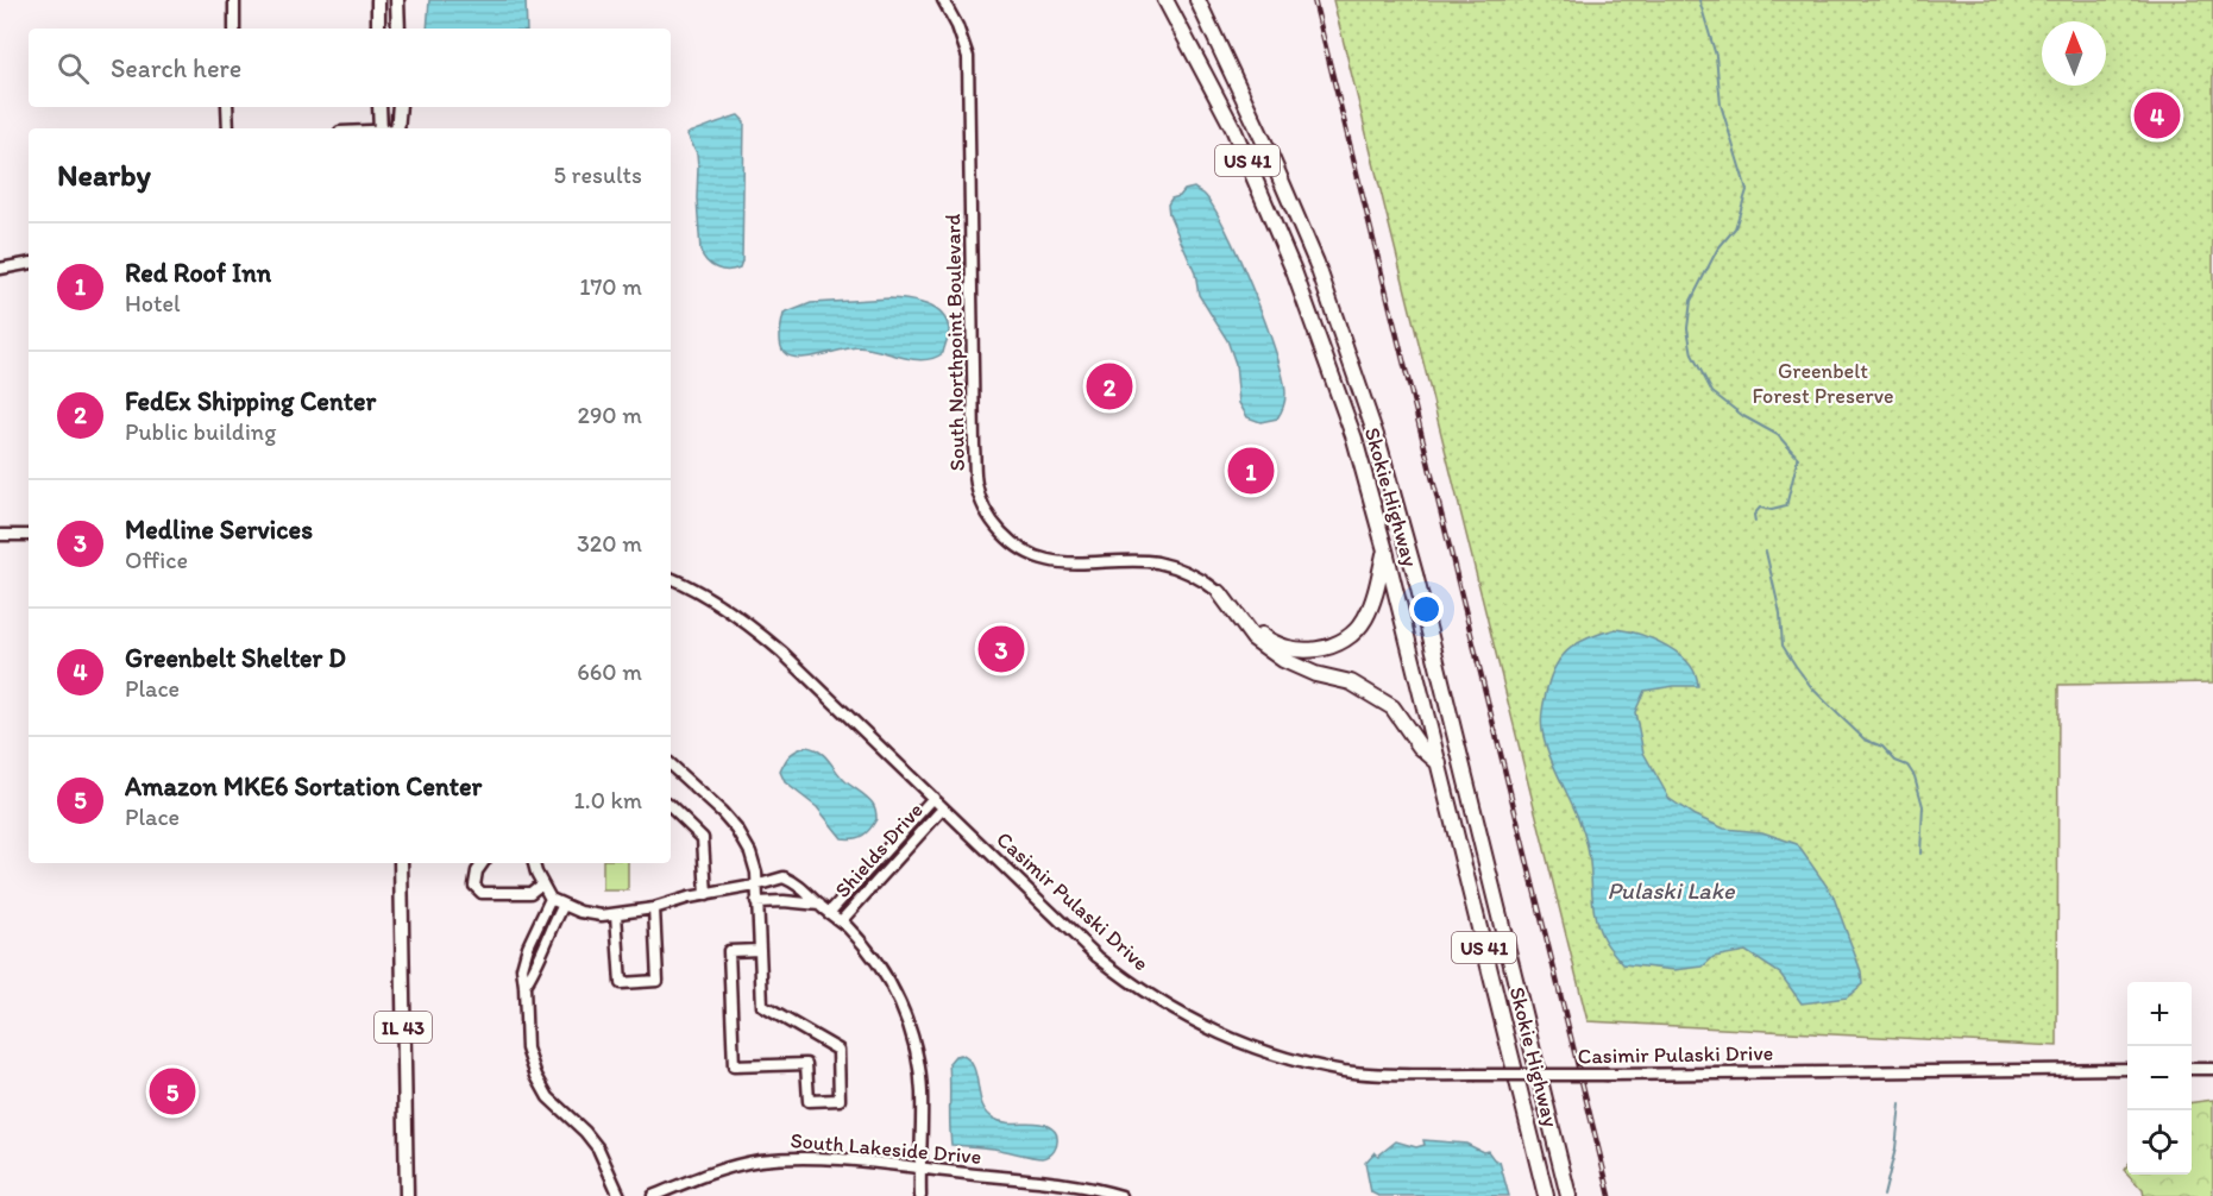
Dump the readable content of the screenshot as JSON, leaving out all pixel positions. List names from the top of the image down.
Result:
{
  "streets": {
    "highway": ["US 41", "Skokie Highway"],
    "main road": ["IL 43"],
    "street": [
      "South Northpoint Boulevard",
      "Shields Drive",
      "Casimir Pulaski Drive",
      "South Lakeside Drive"
    ]
  },
  "crossings": [
    ["Shields Drive", "Casimir Pulaski Drive"],
    ["Shields Drive", "South Lakeside Drive"]
  ],
  "water": ["Pulaski Lake"],
  "parks": ["Greenbelt Forest Preserve"],
  "north": "top",
  "page": {
    "search": "Search here",
    "pins": [
      "4",
      "2",
      "1",
      "3",
      "5"
    ],
    "heading": ["Nearby", "5 results"],
    "list": [
      {
        "mark": "1",
        "name": "Red Roof Inn",
        "note": "Hotel",
        "value": "170 m"
      },
      {
        "mark": "2",
        "name": "FedEx Shipping Center",
        "note": "Public building",
        "value": "290 m"
      },
      {
        "mark": "3",
        "name": "Medline Services",
        "note": "Office",
        "value": "320 m"
      },
      {
        "mark": "4",
        "name": "Greenbelt Shelter D",
        "note": "Place",
        "value": "660 m"
      },
      {
        "mark": "5",
        "name": "Amazon MKE6 Sortation Center",
        "note": "Place",
        "value": "1.0 km"
      }
    ],
    "map_buttons": ["+", "−"]
  }
}
